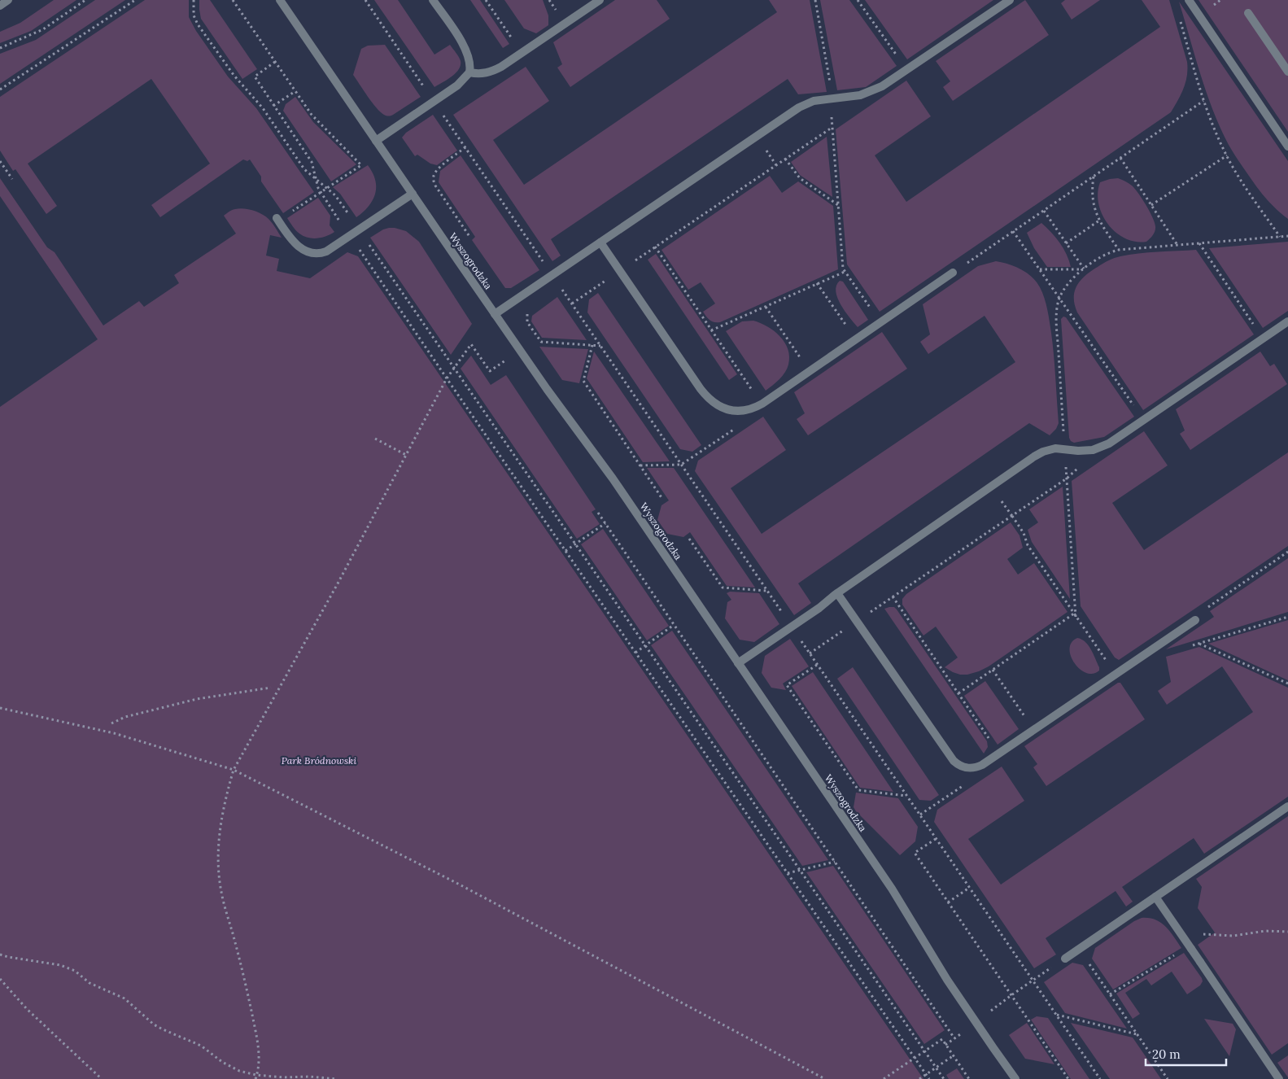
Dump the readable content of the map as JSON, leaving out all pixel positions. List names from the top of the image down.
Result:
{
  "streets": {
    "street": ["Wyszogrodzka"]
  },
  "parks": ["Park Bródnowski"],
  "scale_bar": "20 m"
}
